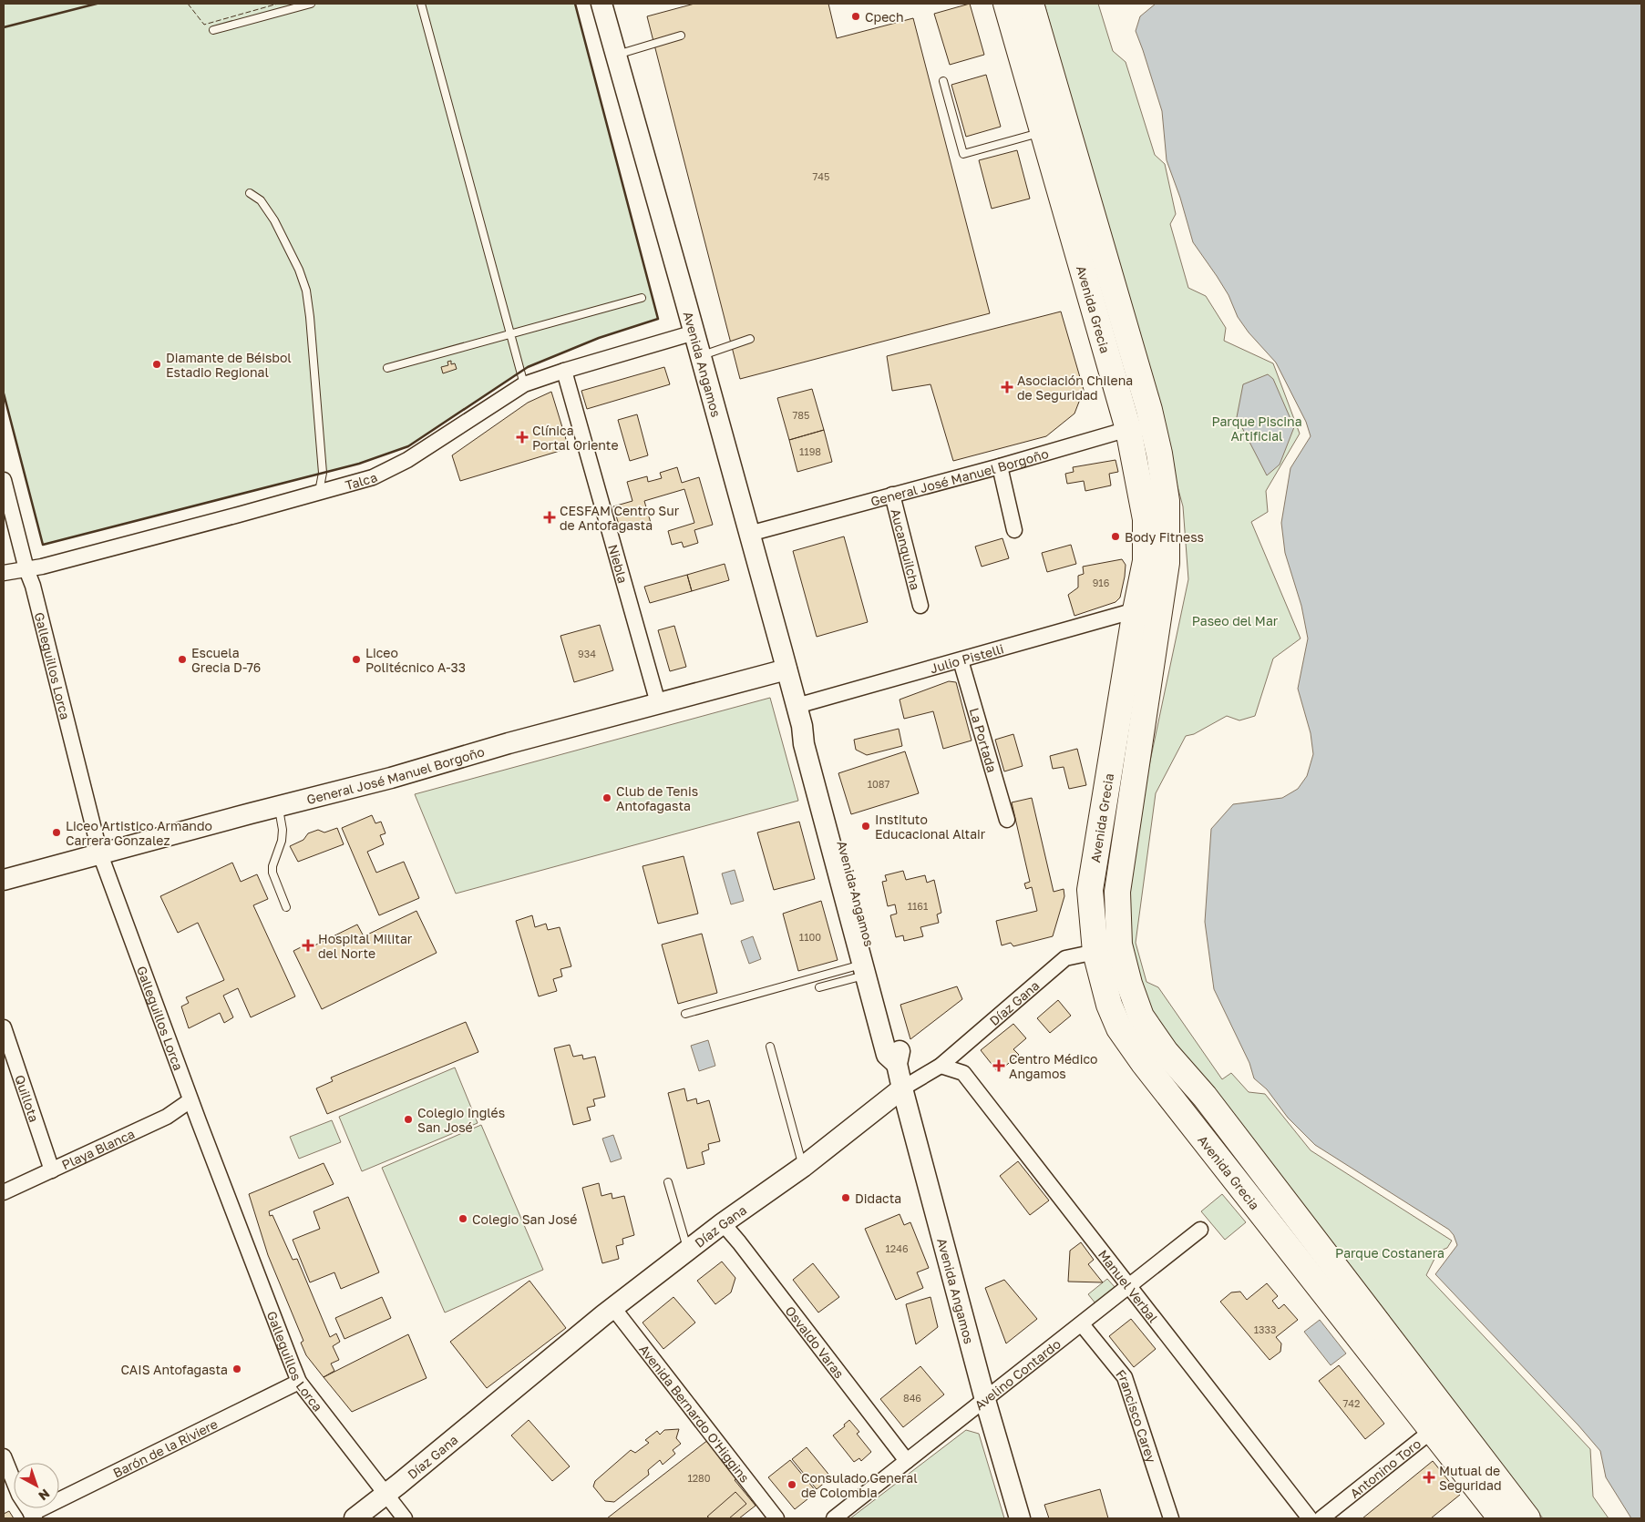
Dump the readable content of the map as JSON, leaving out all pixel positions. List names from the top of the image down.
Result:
{
  "streets": {
    "highway": ["Avenida Grecia"],
    "main road": ["Avenida Angamos", "General José Manuel Borgoño", "Díaz Gana"],
    "street": [
      "Talca",
      "Aucanquilcha",
      "Niebla",
      "Julio Pistelli",
      "Galleguillos Lorca",
      "La Portada",
      "Quillota",
      "Playa Blanca",
      "Manuel Verbal",
      "Osvaldo Varas",
      "Avelino Contardo",
      "Avenida Bernardo O'Higgins",
      "Francisco Carey",
      "Barón de la Riviere",
      "Antonino Toro"
    ]
  },
  "crossings": [
    ["Avenida Grecia", "General José Manuel Borgoño"],
    ["Avenida Grecia", "Julio Pistelli"],
    ["Avenida Grecia", "Díaz Gana"],
    ["Avenida Grecia", "Antonino Toro"],
    ["Avenida Angamos", "General José Manuel Borgoño"],
    ["Avenida Angamos", "Talca"],
    ["Avenida Angamos", "Julio Pistelli"],
    ["Avenida Angamos", "Díaz Gana"],
    ["Avenida Angamos", "Avelino Contardo"],
    ["General José Manuel Borgoño", "Aucanquilcha"],
    ["General José Manuel Borgoño", "Niebla"],
    ["General José Manuel Borgoño", "Galleguillos Lorca"],
    ["Talca", "Niebla"],
    ["Talca", "Galleguillos Lorca"],
    ["Julio Pistelli", "La Portada"],
    ["Galleguillos Lorca", "Díaz Gana"],
    ["Galleguillos Lorca", "Playa Blanca"],
    ["Galleguillos Lorca", "Barón de la Riviere"],
    ["Díaz Gana", "Manuel Verbal"],
    ["Díaz Gana", "Osvaldo Varas"],
    ["Díaz Gana", "Avenida Bernardo O'Higgins"],
    ["Quillota", "Playa Blanca"],
    ["Manuel Verbal", "Avelino Contardo"],
    ["Osvaldo Varas", "Avelino Contardo"],
    ["Avelino Contardo", "Francisco Carey"]
  ],
  "parks": ["Parque Piscina Artificial", "Paseo del Mar", "Parque Costanera"],
  "places": {
    "other": [
      "Cpech",
      "Diamante de Béisbol Estadio Regional",
      "Body Fitness",
      "Escuela Grecia D-76",
      "Liceo Politécnico A-33",
      "Club de Tenis Antofagasta",
      "Instituto Educacional Altair",
      "Liceo Artistico Armando Carrera Gonzalez",
      "Colegio Inglés San José",
      "Didacta",
      "Colegio San José",
      "CAIS Antofagasta",
      "Consulado General de Colombia"
    ],
    "health": [
      "Asociación Chilena de Seguridad",
      "Clínica Portal Oriente",
      "CESFAM Centro Sur de Antofagasta",
      "Hospital Militar del Norte",
      "Centro Médico Angamos",
      "Mutual de Seguridad"
    ]
  },
  "house_numbers": [
    "745",
    "785",
    "1198",
    "916",
    "934",
    "1087",
    "1161",
    "1100",
    "1246",
    "1333",
    "846",
    "742",
    "1280"
  ],
  "north": "bottom right"
}
